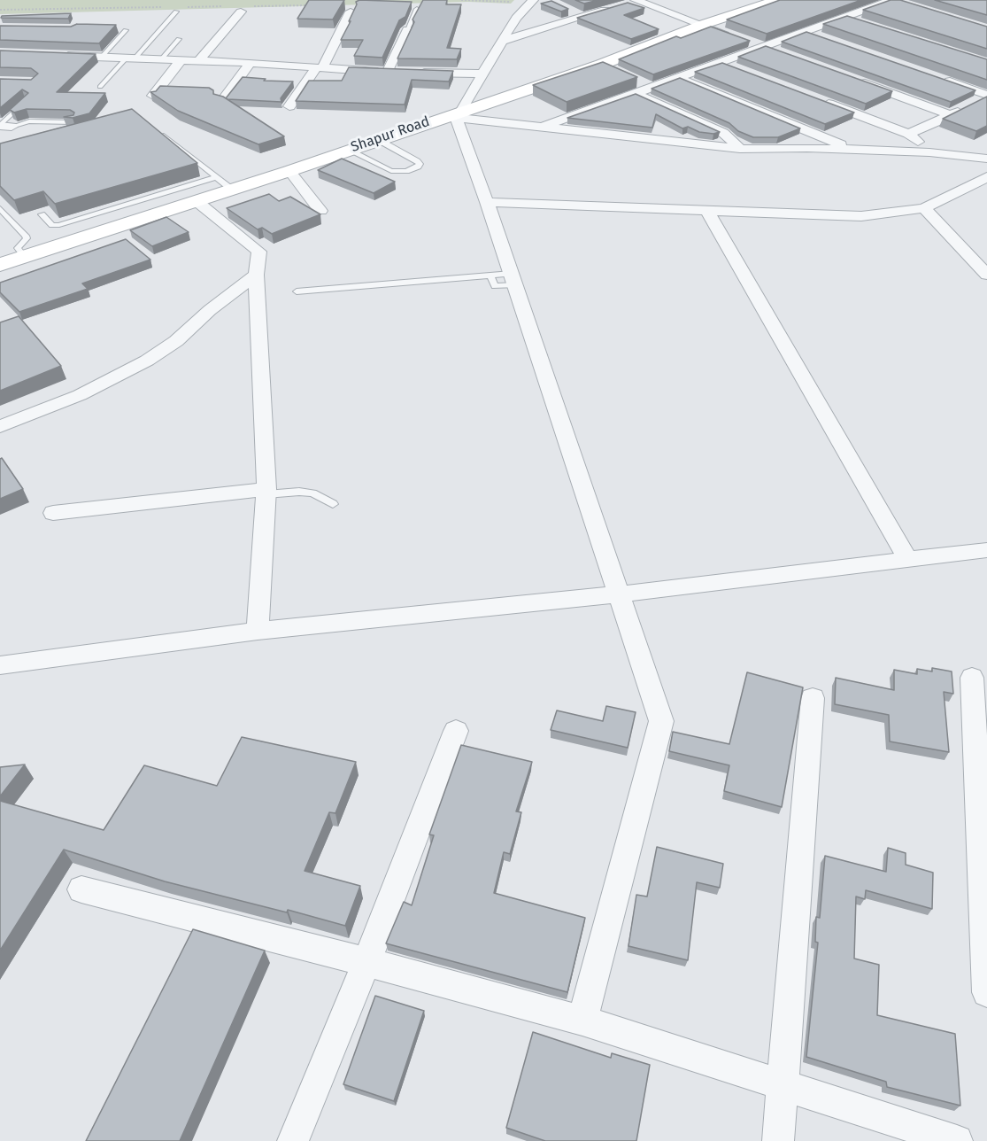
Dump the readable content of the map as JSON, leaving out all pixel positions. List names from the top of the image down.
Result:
{
  "streets": {
    "street": ["Shapur Road"]
  }
}
